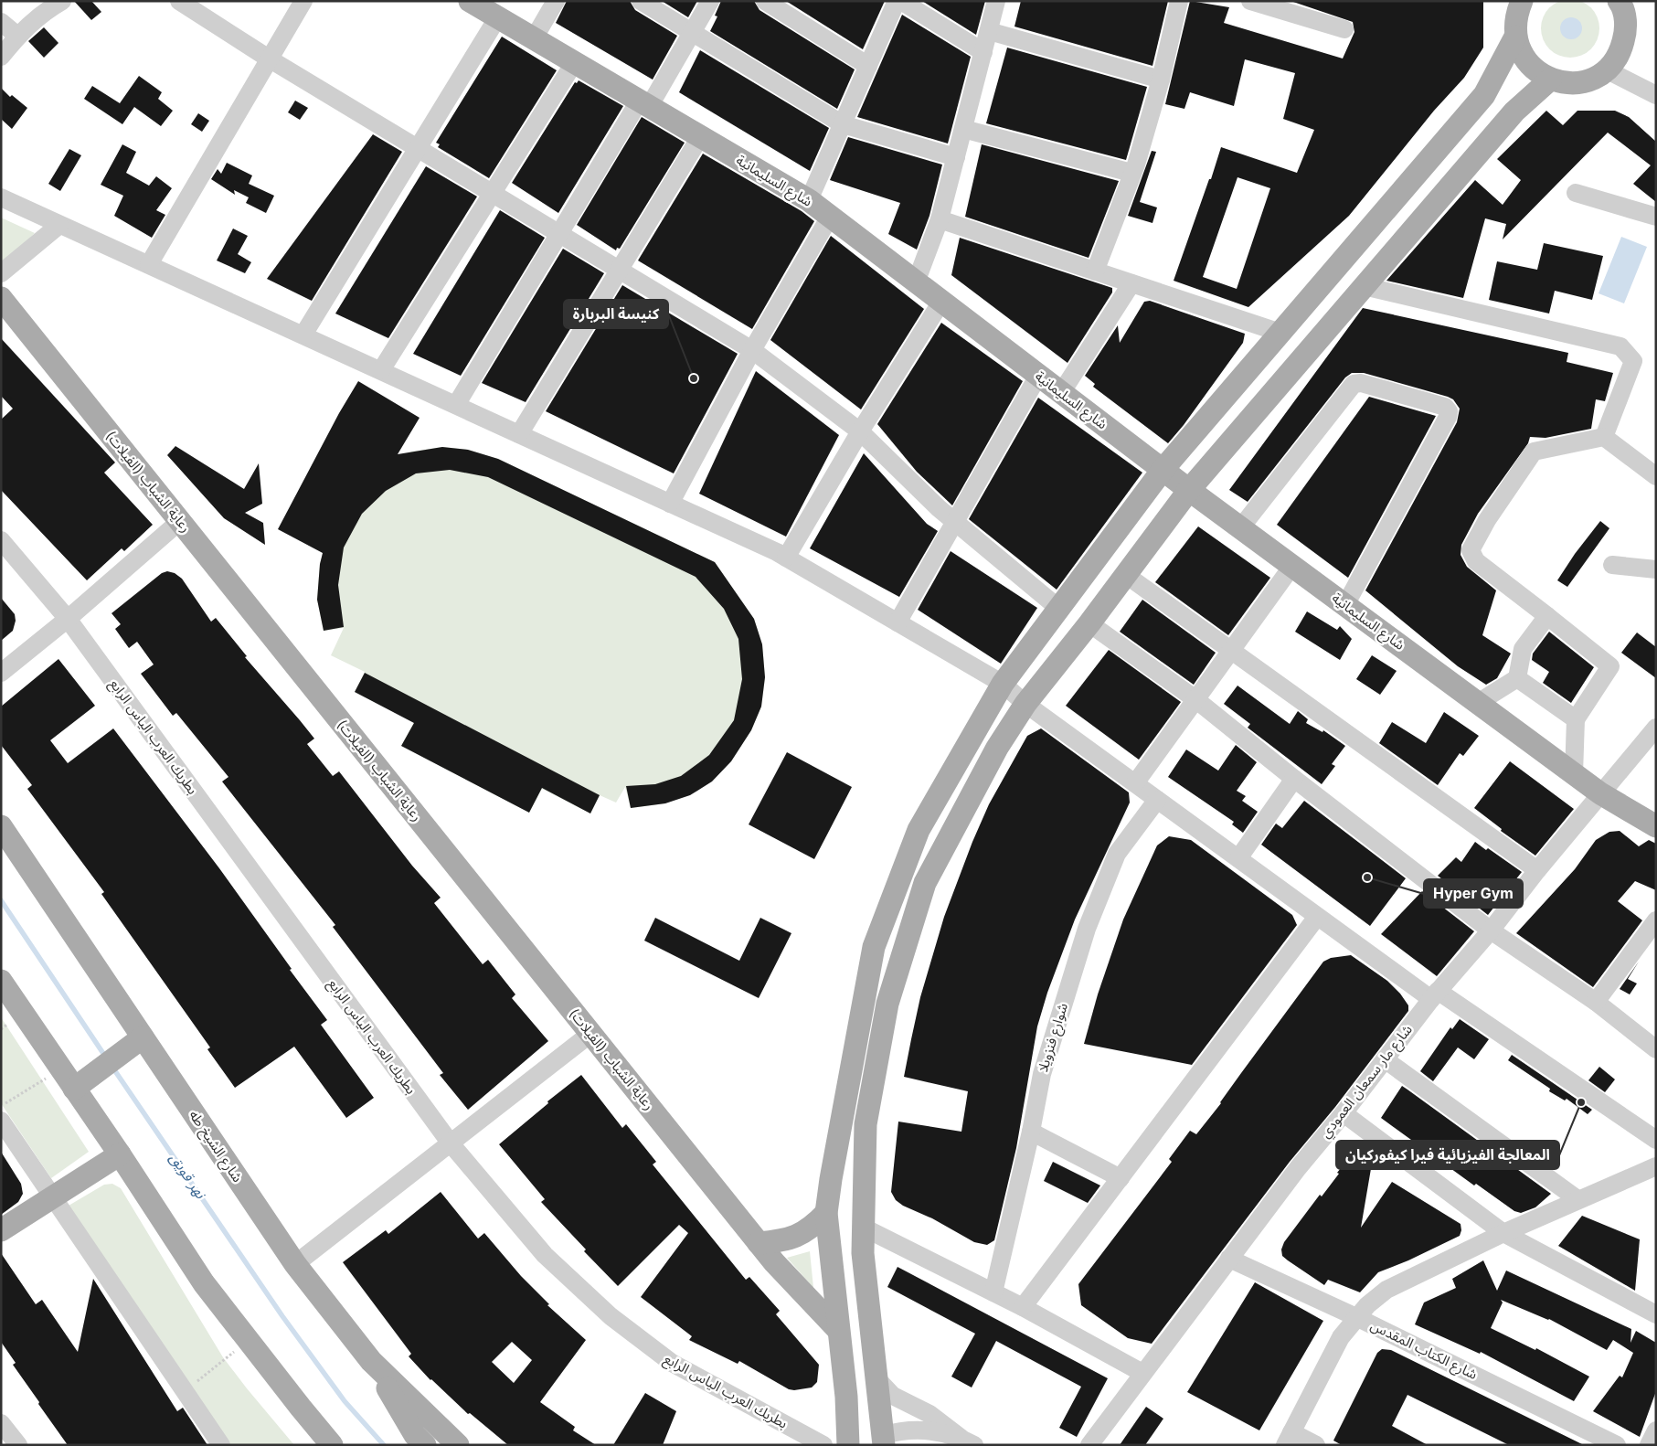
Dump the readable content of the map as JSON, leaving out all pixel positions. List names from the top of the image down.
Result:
{
  "streets": {
    "main road": ["شارع السليمانية", "رعاية الشباب (الفيلات)", "شارع الشيخ طه"],
    "street": [
      "بطريك العرب الياس الرابع",
      "شوارع فنزويلا",
      "شارع مار سمعان العمودي",
      "شارع الكتاب المقدس"
    ]
  },
  "crossings": [
    ["شارع السليمانية", "شارع مار سمعان العمودي"],
    ["شارع مار سمعان العمودي", "شارع الكتاب المقدس"]
  ],
  "water": ["نهر قويق"],
  "places": ["كنيسة البربارة", "Hyper Gym", "المعالجة الفيزيائية فيرا كيفوركيان"]
}
